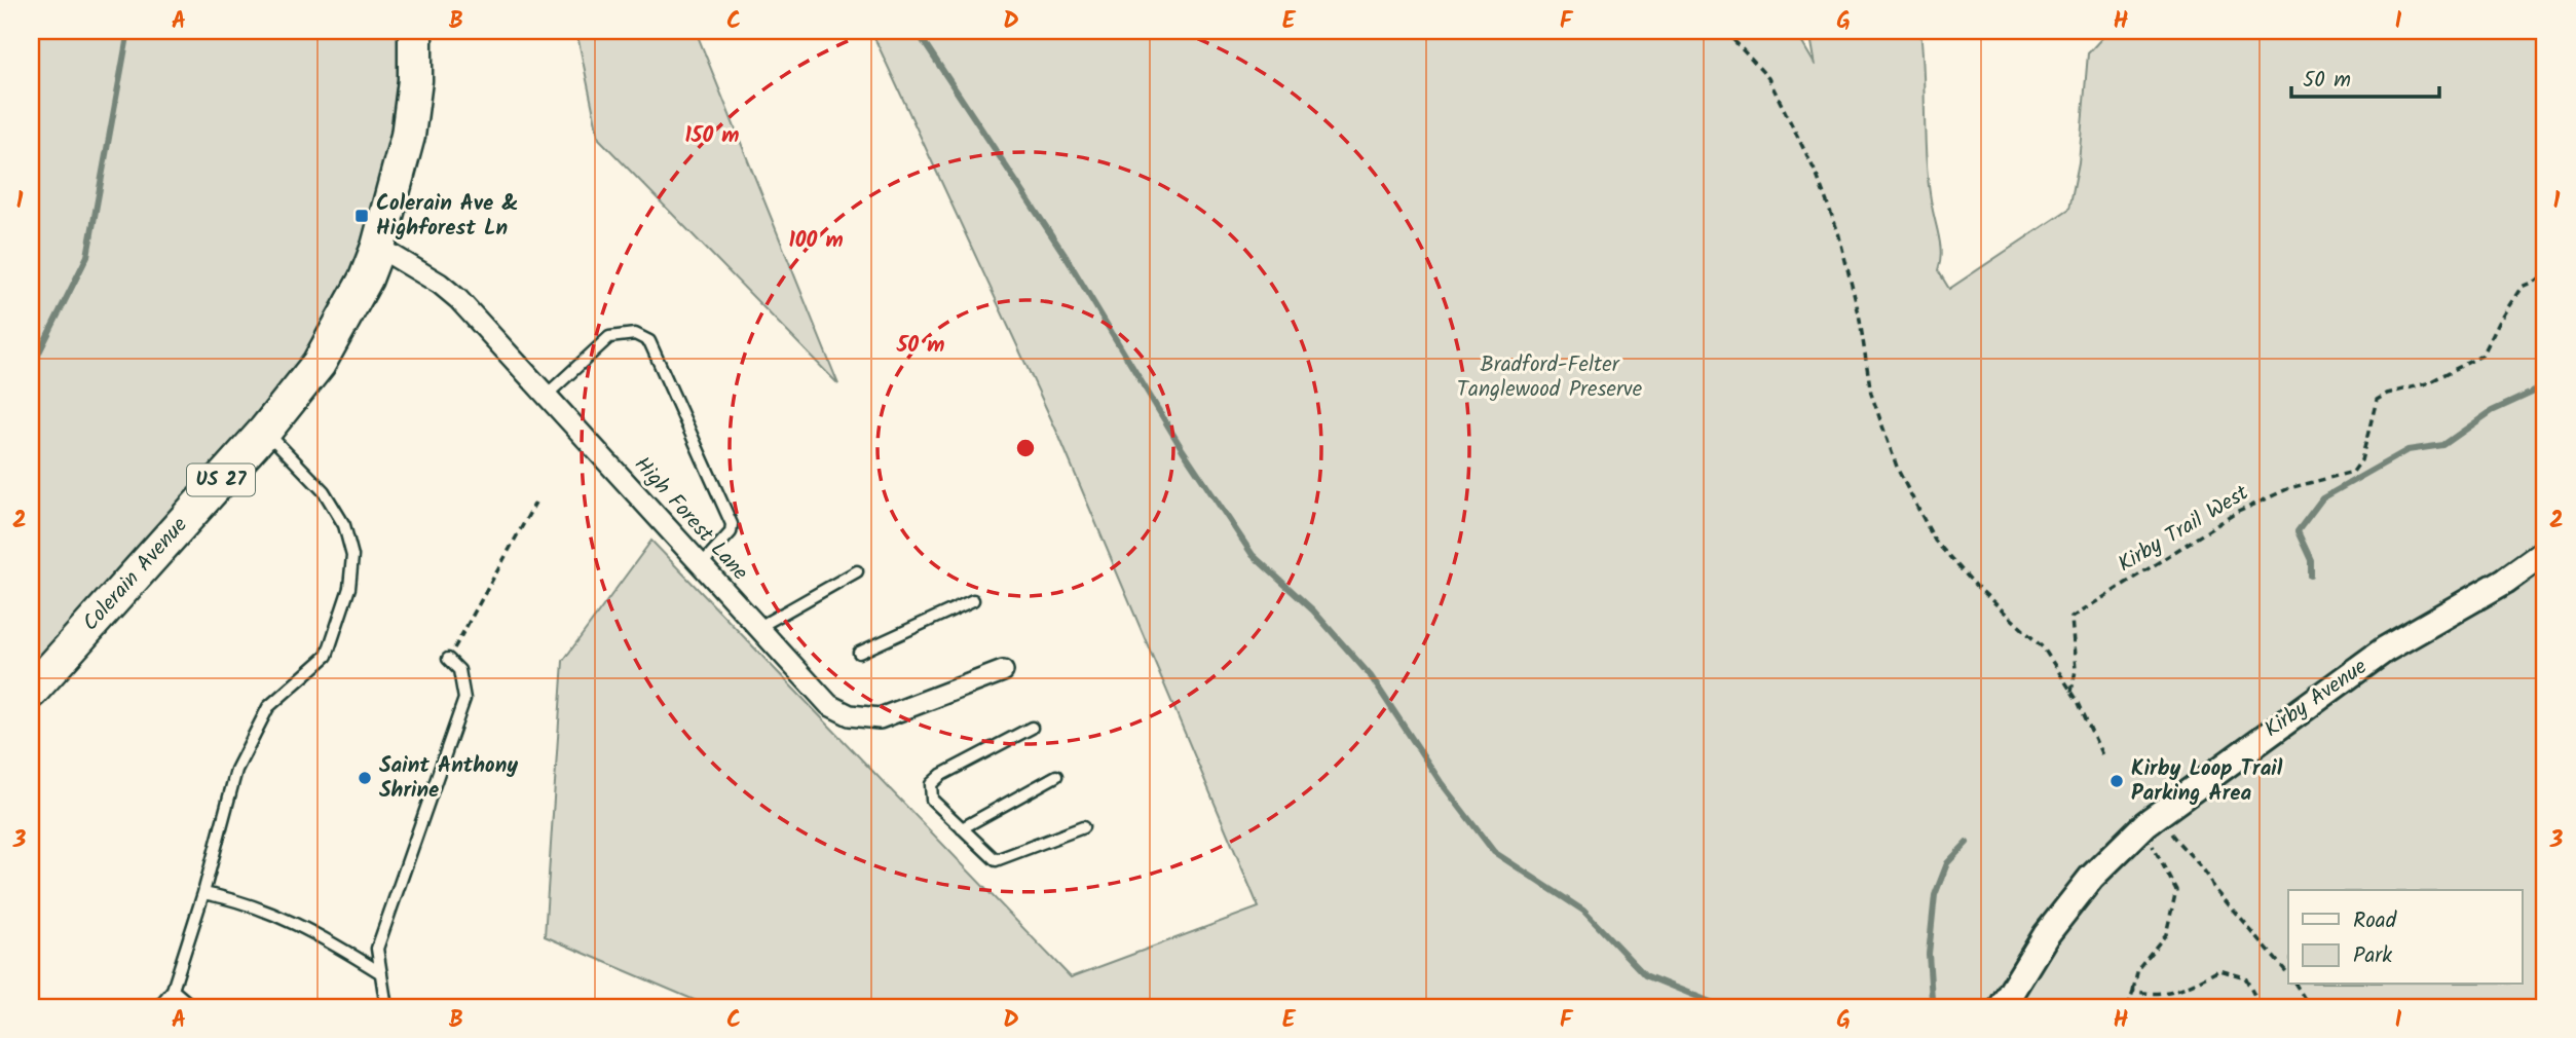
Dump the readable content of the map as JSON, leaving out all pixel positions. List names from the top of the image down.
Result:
{
  "streets": {
    "main road": ["US 27", "Colerain Avenue"],
    "street": ["High Forest Lane", "Kirby Avenue"],
    "path": ["Kirby Trail West"]
  },
  "crossings": [
    ["High Forest Lane", "Colerain Avenue"]
  ],
  "parks": ["Bradford-Felter Tanglewood Preserve"],
  "places": {
    "transit": ["Colerain Ave & Highforest Ln"],
    "other": ["Saint Anthony Shrine", "Kirby Loop Trail Parking Area"]
  },
  "legend": ["Road", "Park"],
  "scale_bar": "50 m",
  "grid": {
    "columns": [
      "A",
      "B",
      "C",
      "D",
      "E",
      "F",
      "G",
      "H",
      "I"
    ],
    "rows": ["1", "2", "3"]
  },
  "rings": ["150 m", "100 m", "50 m"]
}
